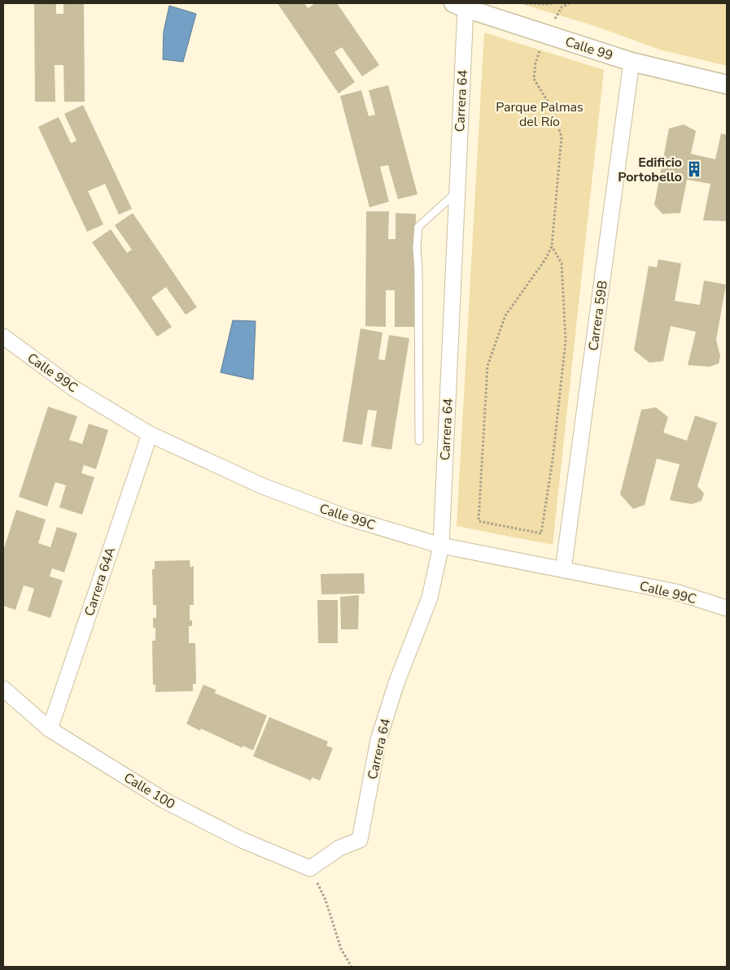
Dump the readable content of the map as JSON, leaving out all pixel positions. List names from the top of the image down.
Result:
{
  "streets": {
    "street": [
      "Calle 99",
      "Carrera 64",
      "Carrera 59B",
      "Calle 99C",
      "Carrera 64A",
      "Calle 100"
    ]
  },
  "crossings": [
    ["Calle 99", "Carrera 64"],
    ["Calle 99", "Carrera 59B"],
    ["Carrera 64", "Calle 99C"],
    ["Carrera 64", "Calle 100"],
    ["Carrera 59B", "Calle 99C"],
    ["Calle 99C", "Carrera 64A"],
    ["Carrera 64A", "Calle 100"]
  ],
  "parks": ["Parque Palmas del Río"],
  "places": {
    "building": ["Edificio Portobello"]
  }
}
